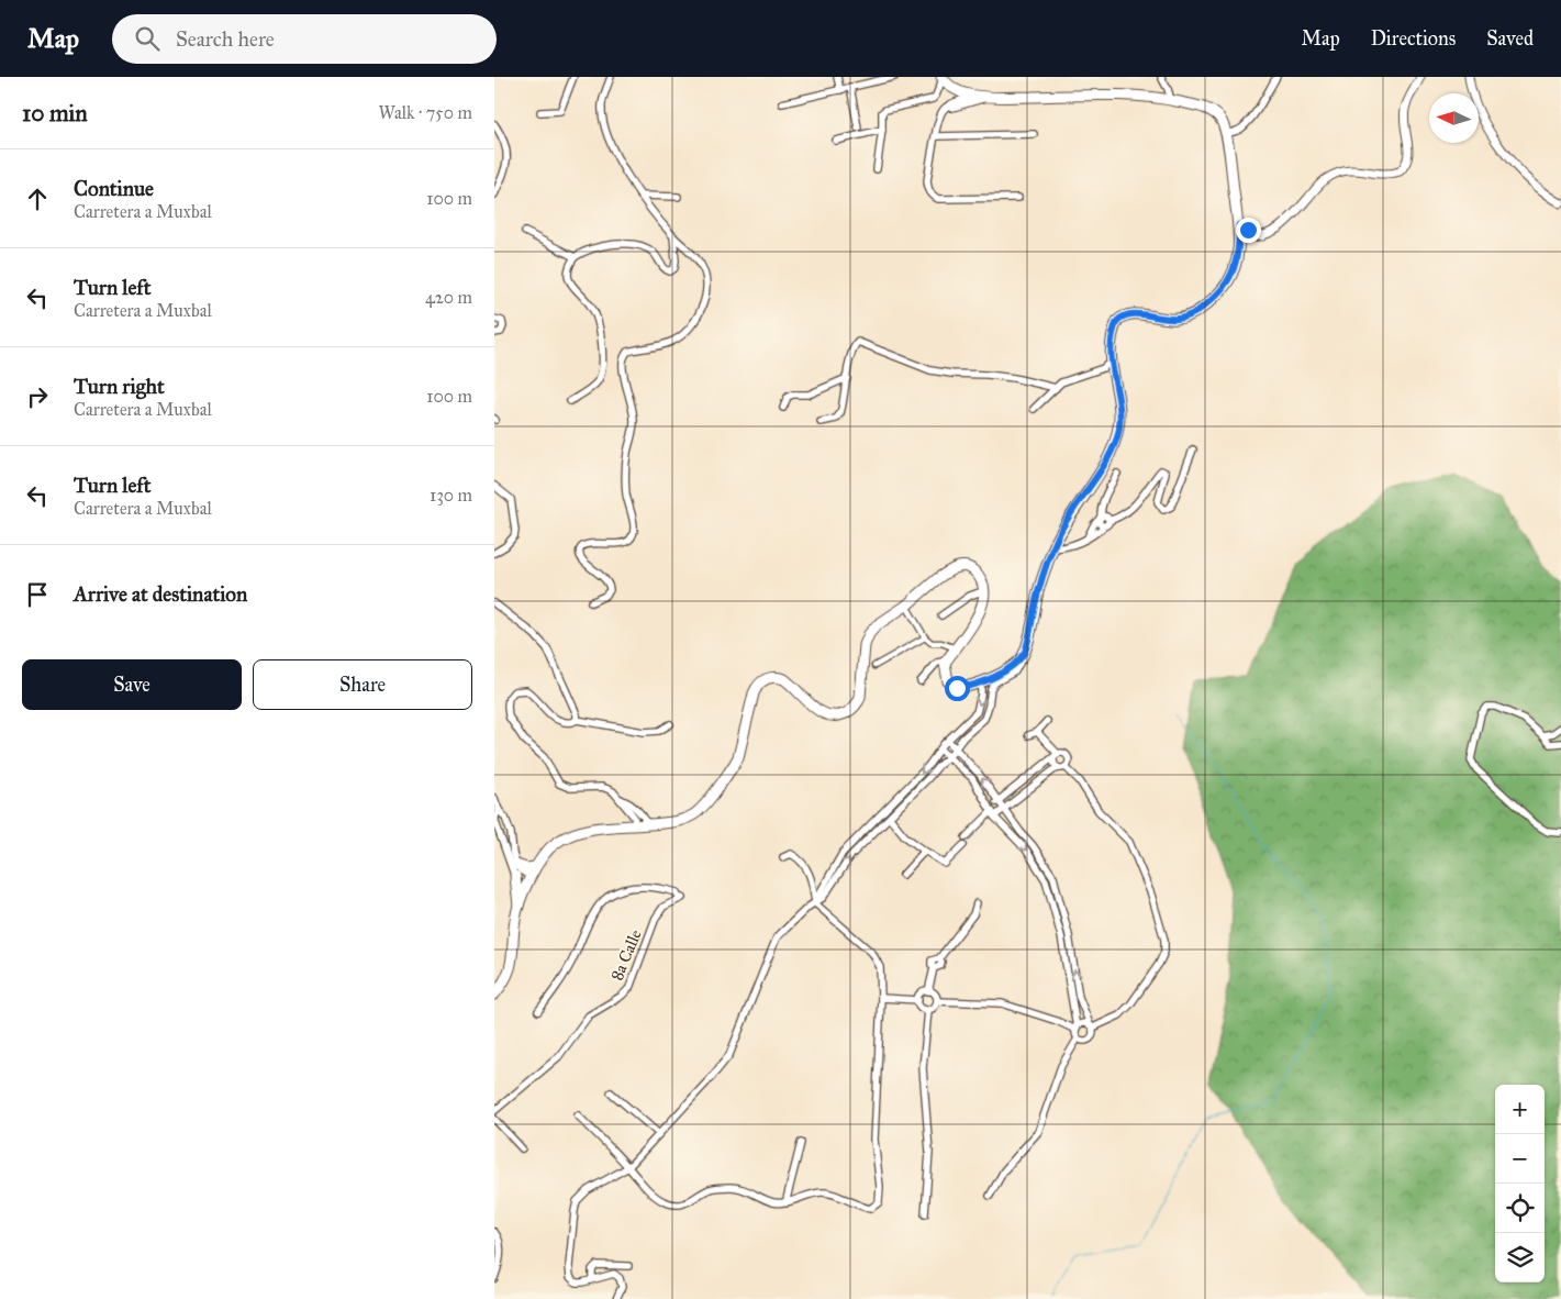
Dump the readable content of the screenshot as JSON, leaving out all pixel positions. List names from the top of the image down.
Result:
{
  "streets": {
    "street": ["8a Calle"]
  },
  "north": "left",
  "page": {
    "header": "Map",
    "search": "Search here",
    "nav": ["Map", "Directions", "Saved"],
    "heading": ["10 min", "Walk · 750 m"],
    "list": [
      ["Continue", "Carretera a Muxbal", "100 m"],
      ["Turn left", "Carretera a Muxbal", "420 m"],
      ["Turn right", "Carretera a Muxbal", "100 m"],
      ["Turn left", "Carretera a Muxbal", "130 m"],
      "Arrive at destination"
    ],
    "buttons": ["Save", "Share"],
    "map_buttons": ["+", "−"]
  }
}
